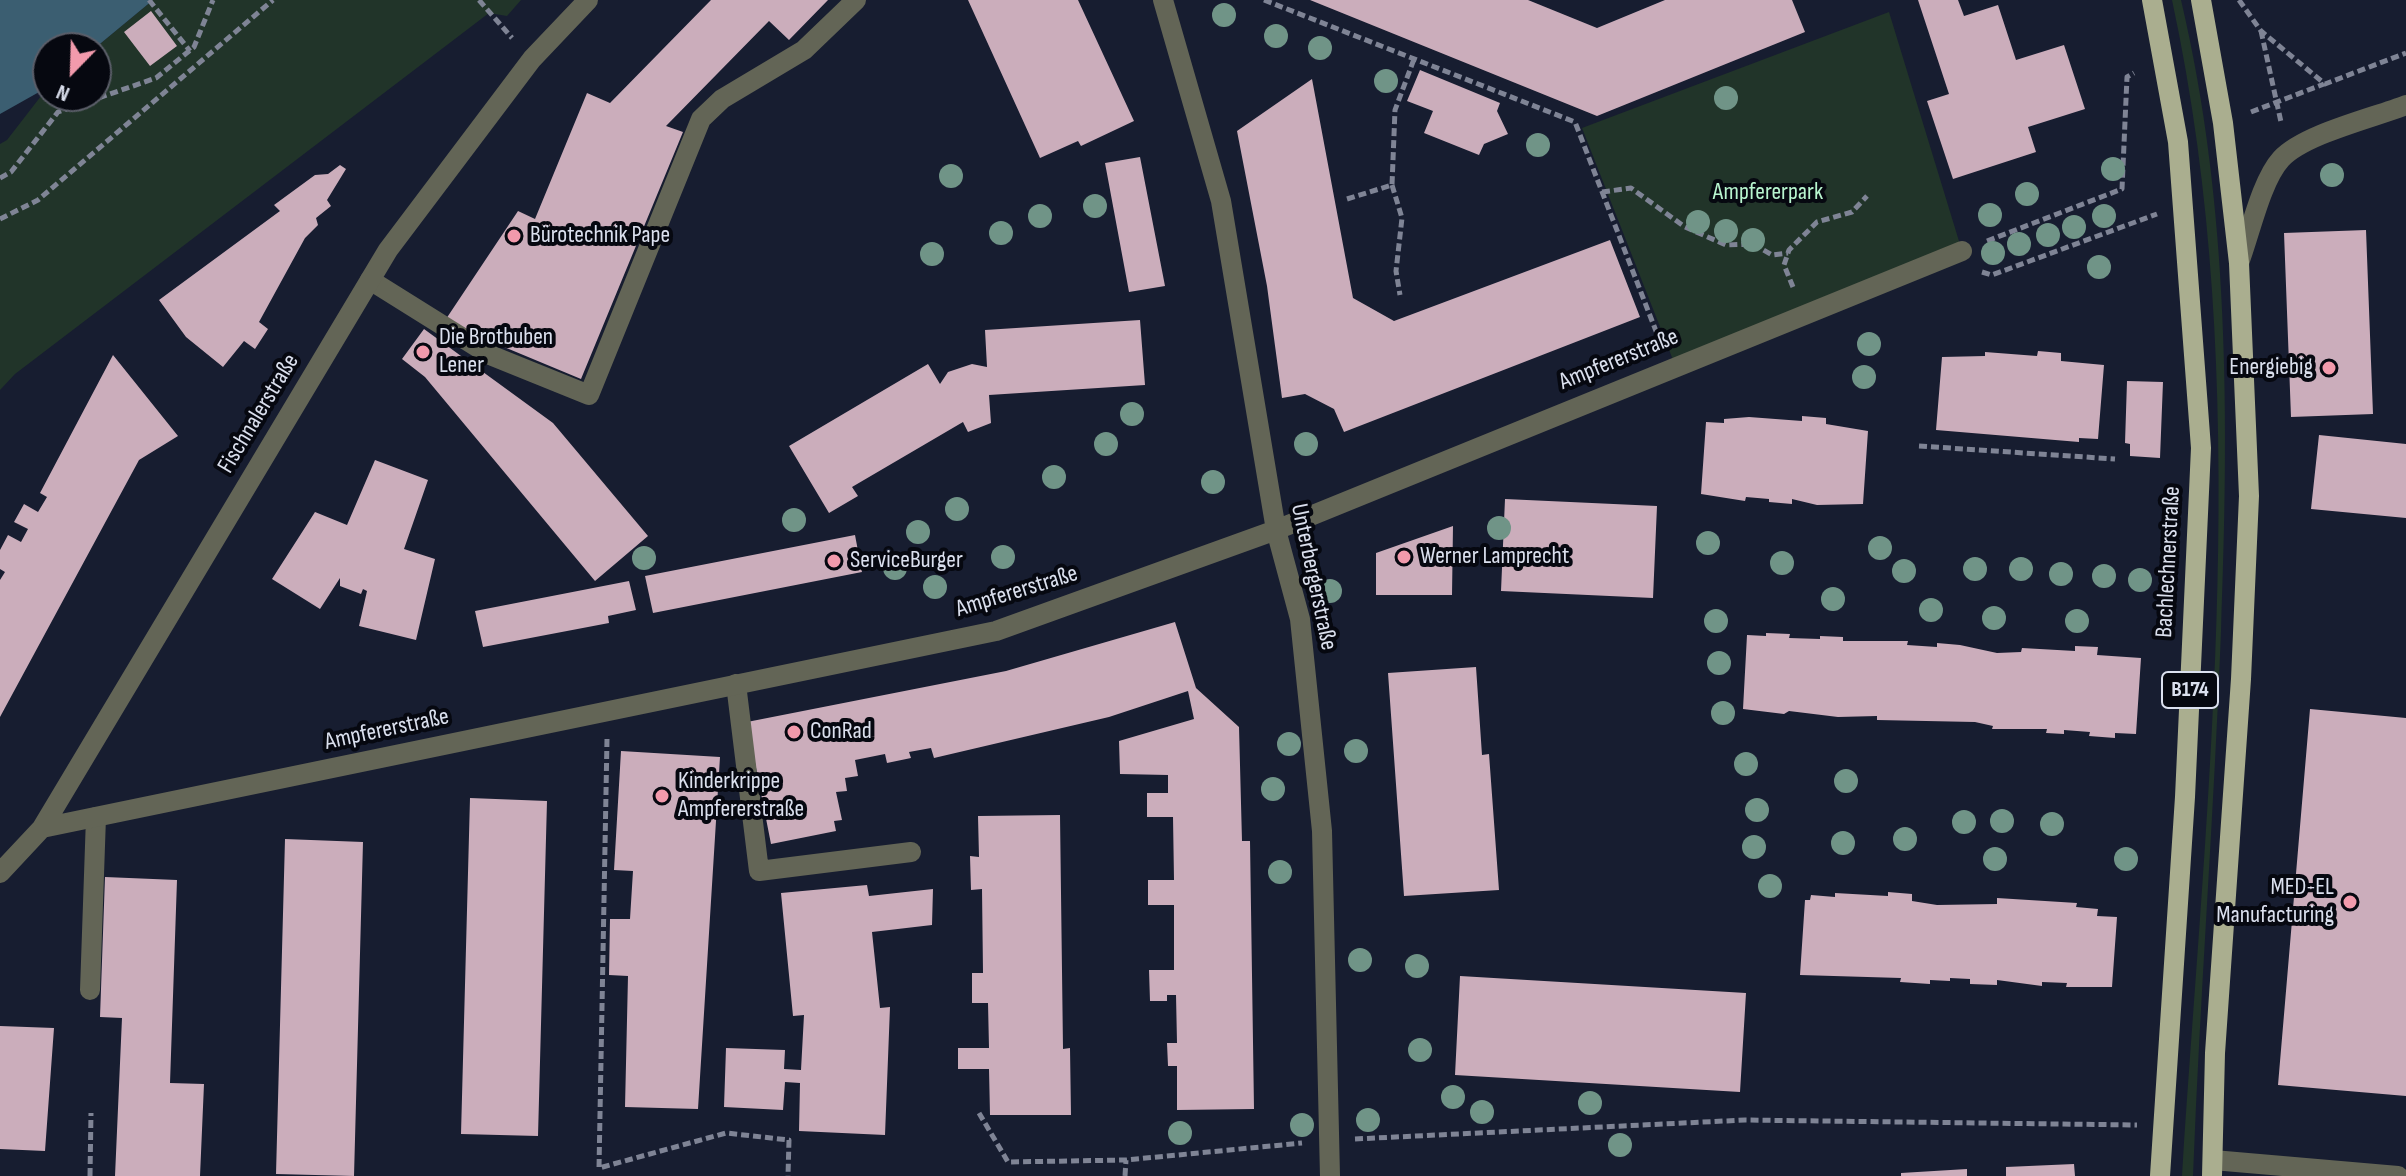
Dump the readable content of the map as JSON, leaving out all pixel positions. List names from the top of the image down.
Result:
{
  "streets": {
    "main road": ["Bachlechnerstraße", "B174"],
    "street": ["Ampfererstraße", "Fischnalerstraße", "Unterbergerstraße"]
  },
  "crossings": [
    ["Ampfererstraße", "Fischnalerstraße"],
    ["Ampfererstraße", "Unterbergerstraße"]
  ],
  "parks": ["Ampfererpark"],
  "places": [
    "Bürotechnik Pape",
    "Die Brotbuben Lener",
    "Energiebig",
    "Werner Lamprecht",
    "ServiceBurger",
    "ConRad",
    "Kinderkrippe Ampfererstraße",
    "MED-EL Manufacturing"
  ],
  "north": "bottom left"
}
